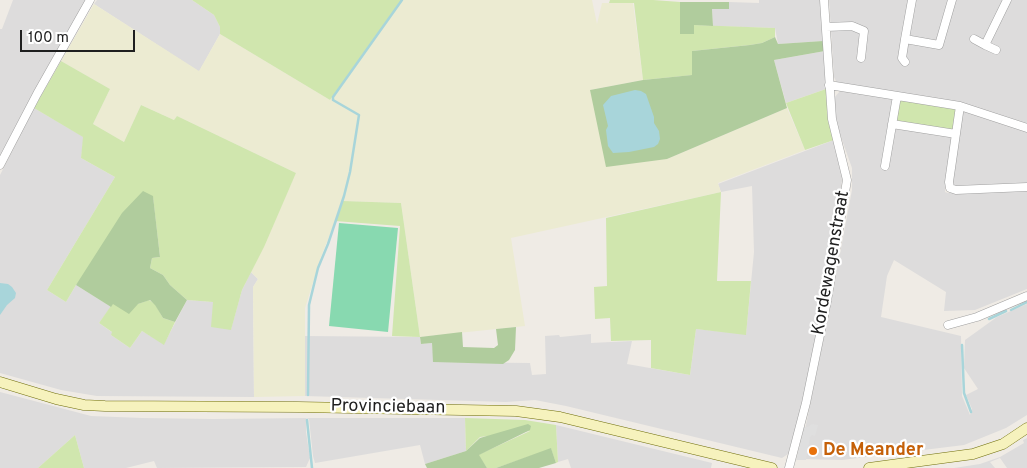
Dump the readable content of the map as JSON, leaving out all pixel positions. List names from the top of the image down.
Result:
{
  "streets": {
    "main road": ["Provinciebaan"],
    "street": ["Kordewagenstraat"]
  },
  "places": ["De Meander"],
  "scale_bar": "100 m"
}
